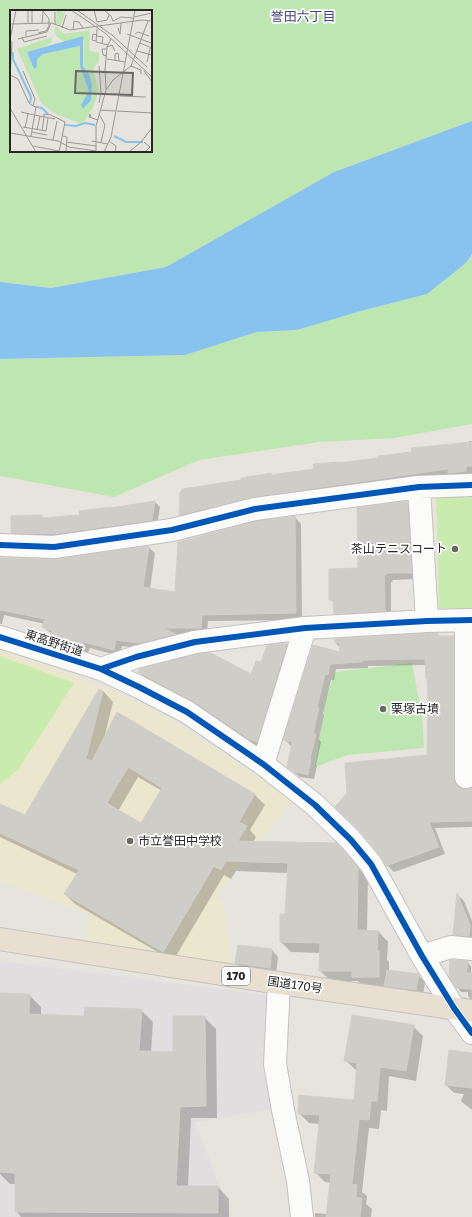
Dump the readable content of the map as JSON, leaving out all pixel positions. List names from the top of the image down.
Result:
{
  "streets": {
    "highway": ["170", "国道170号"],
    "street": ["東高野街道"]
  },
  "crossings": [
    ["東高野街道", "国道170号"]
  ],
  "districts": ["誉田六丁目"],
  "places": ["茶山テニスコート", "栗塚古墳", "市立誉田中学校"]
}
